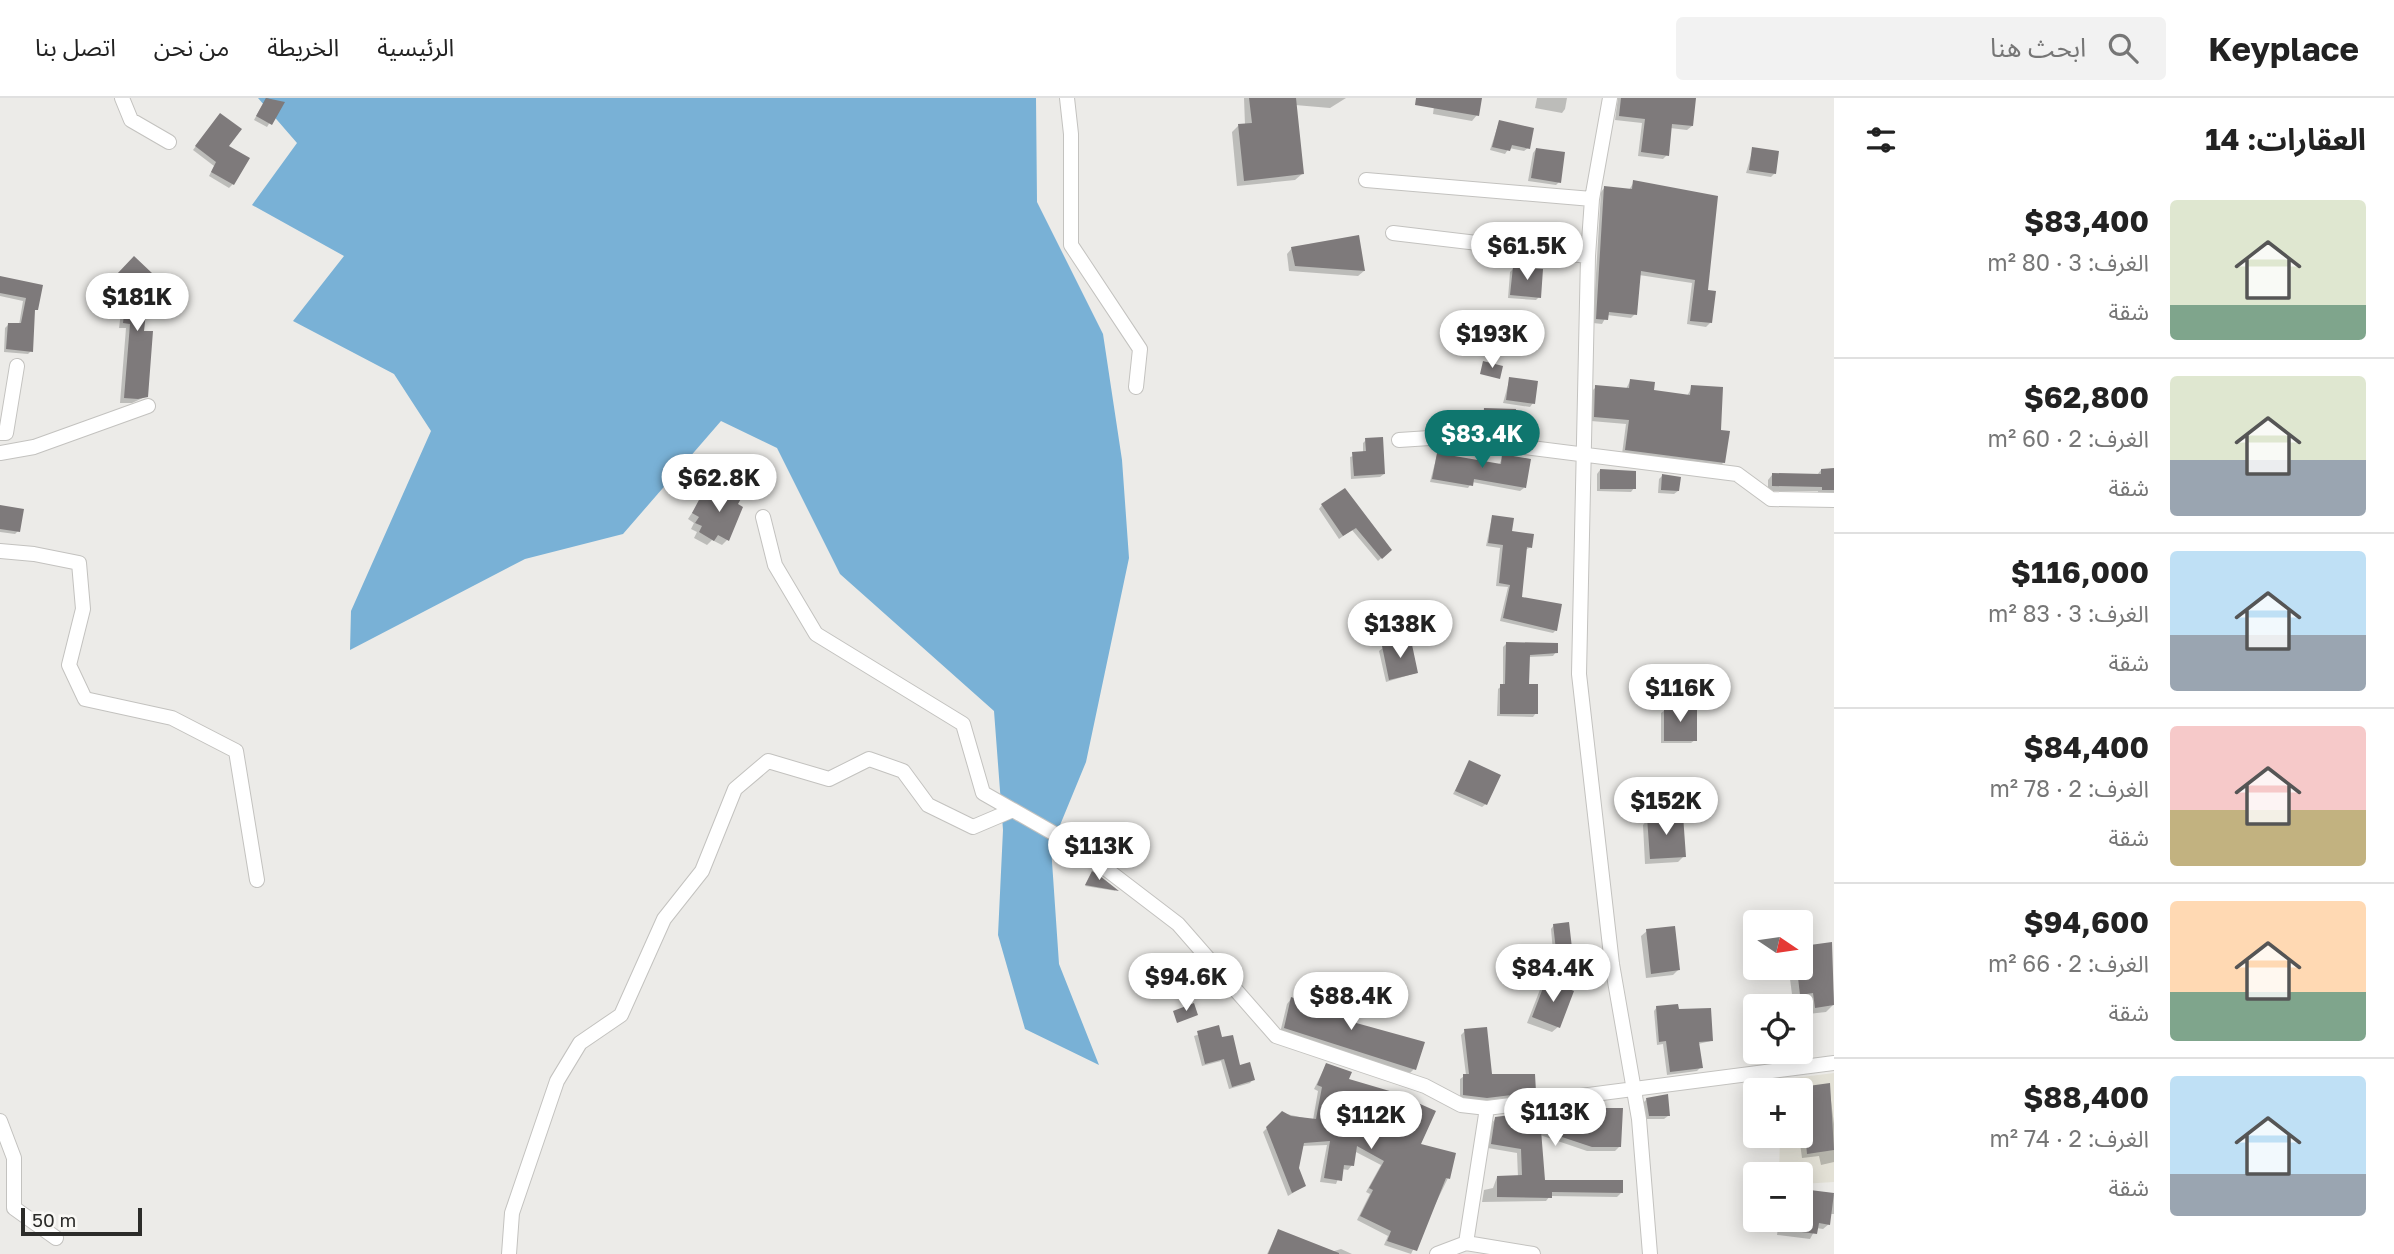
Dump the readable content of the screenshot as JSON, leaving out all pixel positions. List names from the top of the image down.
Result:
{
  "scale_bar": "50 m",
  "north": "right",
  "page": {
    "header": "Keyplace",
    "search": "ابحث هنا",
    "nav": [
      "الرئيسية",
      "الخريطة",
      "من نحن",
      "اتصل بنا"
    ],
    "heading": "العقارات: 14",
    "list": [
      {
        "name": "$83,400",
        "note": "الغرف: 3 · 80 m² · شقة"
      },
      {
        "name": "$62,800",
        "note": "الغرف: 2 · 60 m² · شقة"
      },
      {
        "name": "$116,000",
        "note": "الغرف: 3 · 83 m² · شقة"
      },
      {
        "name": "$84,400",
        "note": "الغرف: 2 · 78 m² · شقة"
      },
      {
        "name": "$94,600",
        "note": "الغرف: 2 · 66 m² · شقة"
      },
      {
        "name": "$88,400",
        "note": "الغرف: 2 · 74 m² · شقة"
      }
    ],
    "price": [
      "$61.5K",
      "$181K",
      "$193K",
      "$83.4K",
      "$62.8K",
      "$138K",
      "$116K",
      "$152K",
      "$113K",
      "$84.4K",
      "$94.6K",
      "$88.4K",
      "$113K",
      "$112K"
    ],
    "map_buttons": ["+", "−"],
    "scale": "50 m"
  }
}
